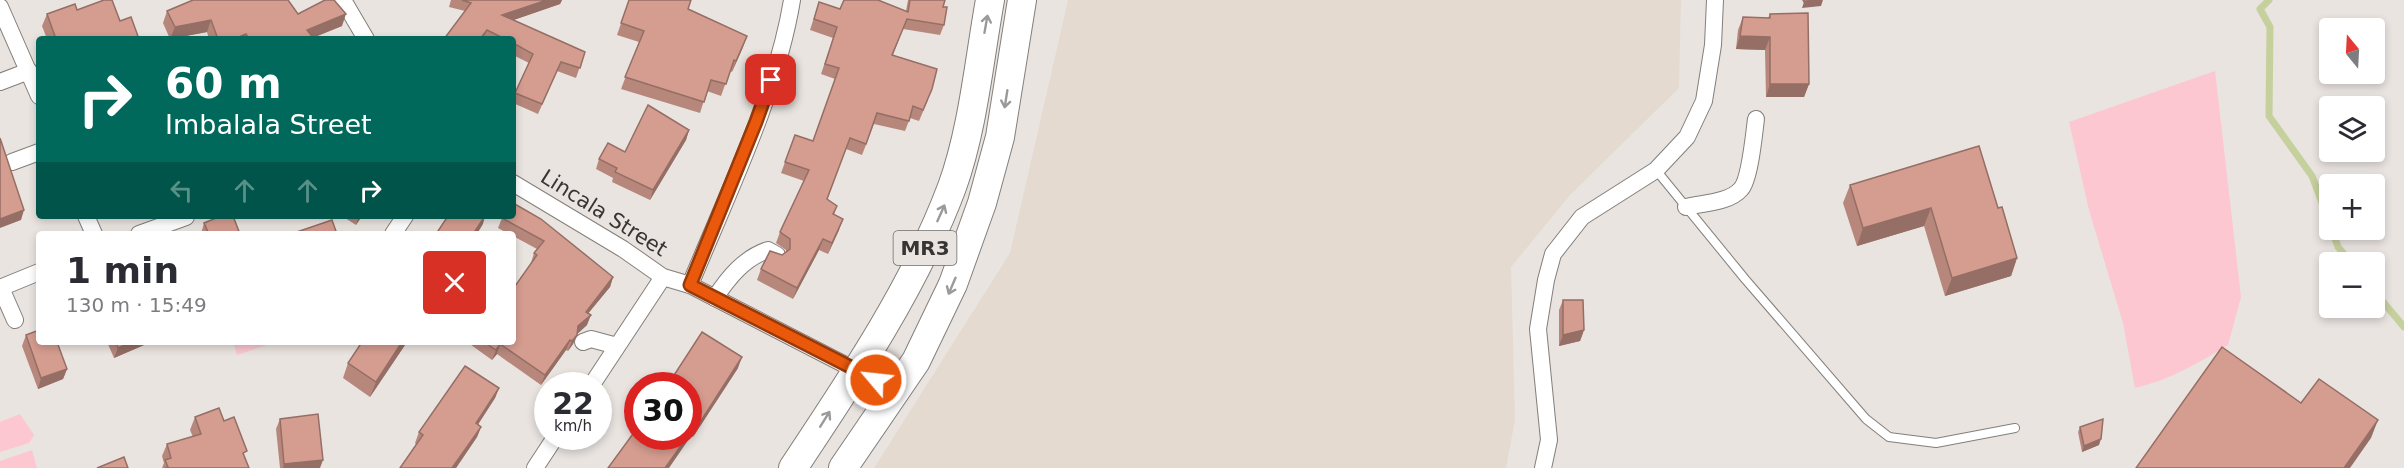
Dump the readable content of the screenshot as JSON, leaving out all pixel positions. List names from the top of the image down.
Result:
{
  "streets": {
    "highway": ["MR3"],
    "street": ["Lincala Street"]
  },
  "crossings": [
    ["Lincala Street", "MR3"]
  ],
  "north": "top",
  "page": {
    "map_buttons": ["+", "−"],
    "turn": ["60 m", "Imbalala Street"],
    "heading": ["1 min", "130 m · 15:49"],
    "speed": "22 km/h",
    "limit": "30"
  }
}
